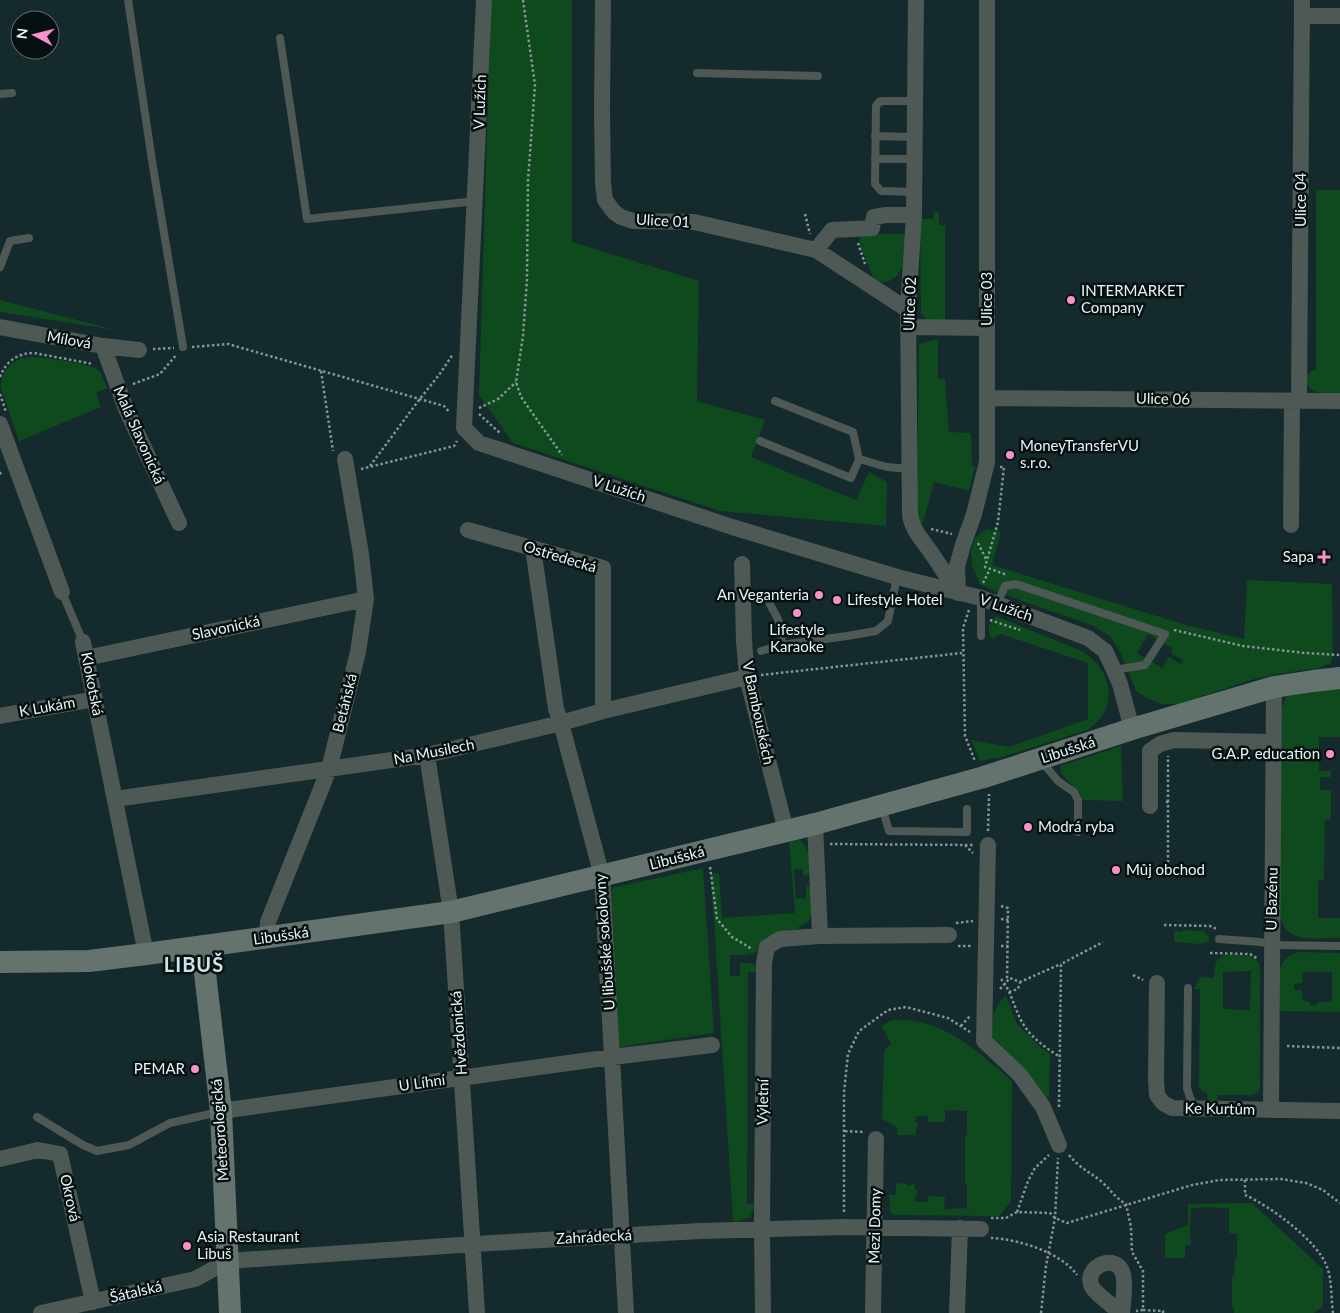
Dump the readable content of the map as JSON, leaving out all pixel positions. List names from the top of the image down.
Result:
{
  "streets": {
    "main road": ["Libušská", "Meteorologická"],
    "street": [
      "V Lužích",
      "Ulice 04",
      "Ulice 01",
      "Ulice 03",
      "Ulice 02",
      "Mílová",
      "Ulice 06",
      "Malá Slavonická",
      "Ostředecká",
      "Slavonická",
      "Klokotská",
      "Betáňská",
      "K Lukám",
      "V Bambouskách",
      "Na Musilech",
      "U Bazénu",
      "U libušské sokolovny",
      "Hvězdonická",
      "U Líhní",
      "Výletní",
      "Ke Kurtům",
      "Okrová",
      "Mezi Domy",
      "Zahrádecká",
      "Šátalská"
    ]
  },
  "crossings": [
    ["V Lužích", "Ulice 03"],
    ["V Lužích", "Ulice 02"],
    ["V Lužích", "Libušská"],
    ["Ulice 04", "Ulice 06"],
    ["Ulice 01", "Ulice 02"],
    ["Ulice 03", "Ulice 02"],
    ["Ulice 03", "Ulice 06"],
    ["Mílová", "Malá Slavonická"],
    ["Ostředecká", "Na Musilech"],
    ["Ostředecká", "U libušské sokolovny"],
    ["Slavonická", "Klokotská"],
    ["Slavonická", "Betáňská"],
    ["Klokotská", "K Lukám"],
    ["Klokotská", "Libušská"],
    ["Klokotská", "Na Musilech"],
    ["Betáňská", "Libušská"],
    ["Betáňská", "Na Musilech"],
    ["V Bambouskách", "Libušská"],
    ["V Bambouskách", "Na Musilech"],
    ["Libušská", "U Bazénu"],
    ["Libušská", "U libušské sokolovny"],
    ["Libušská", "Hvězdonická"],
    ["Libušská", "Meteorologická"],
    ["Na Musilech", "U libušské sokolovny"],
    ["Na Musilech", "Hvězdonická"],
    ["U Bazénu", "Ke Kurtům"],
    ["U libušské sokolovny", "U Líhní"],
    ["U libušské sokolovny", "Zahrádecká"],
    ["Hvězdonická", "U Líhní"],
    ["Hvězdonická", "Zahrádecká"],
    ["U Líhní", "Meteorologická"],
    ["Výletní", "Zahrádecká"],
    ["Meteorologická", "Zahrádecká"],
    ["Meteorologická", "Šátalská"],
    ["Okrová", "Šátalská"],
    ["Mezi Domy", "Zahrádecká"],
    ["Zahrádecká", "Šátalská"]
  ],
  "districts": ["LIBUŠ"],
  "places": {
    "other": [
      "INTERMARKET Company",
      "MoneyTransferVU s.r.o.",
      "An Veganteria",
      "Lifestyle Hotel",
      "Lifestyle Karaoke",
      "G.A.P. education",
      "Modrá ryba",
      "Můj obchod",
      "PEMAR",
      "Asia Restaurant Libuš"
    ],
    "health": ["Sapa"]
  },
  "north": "left"
}
